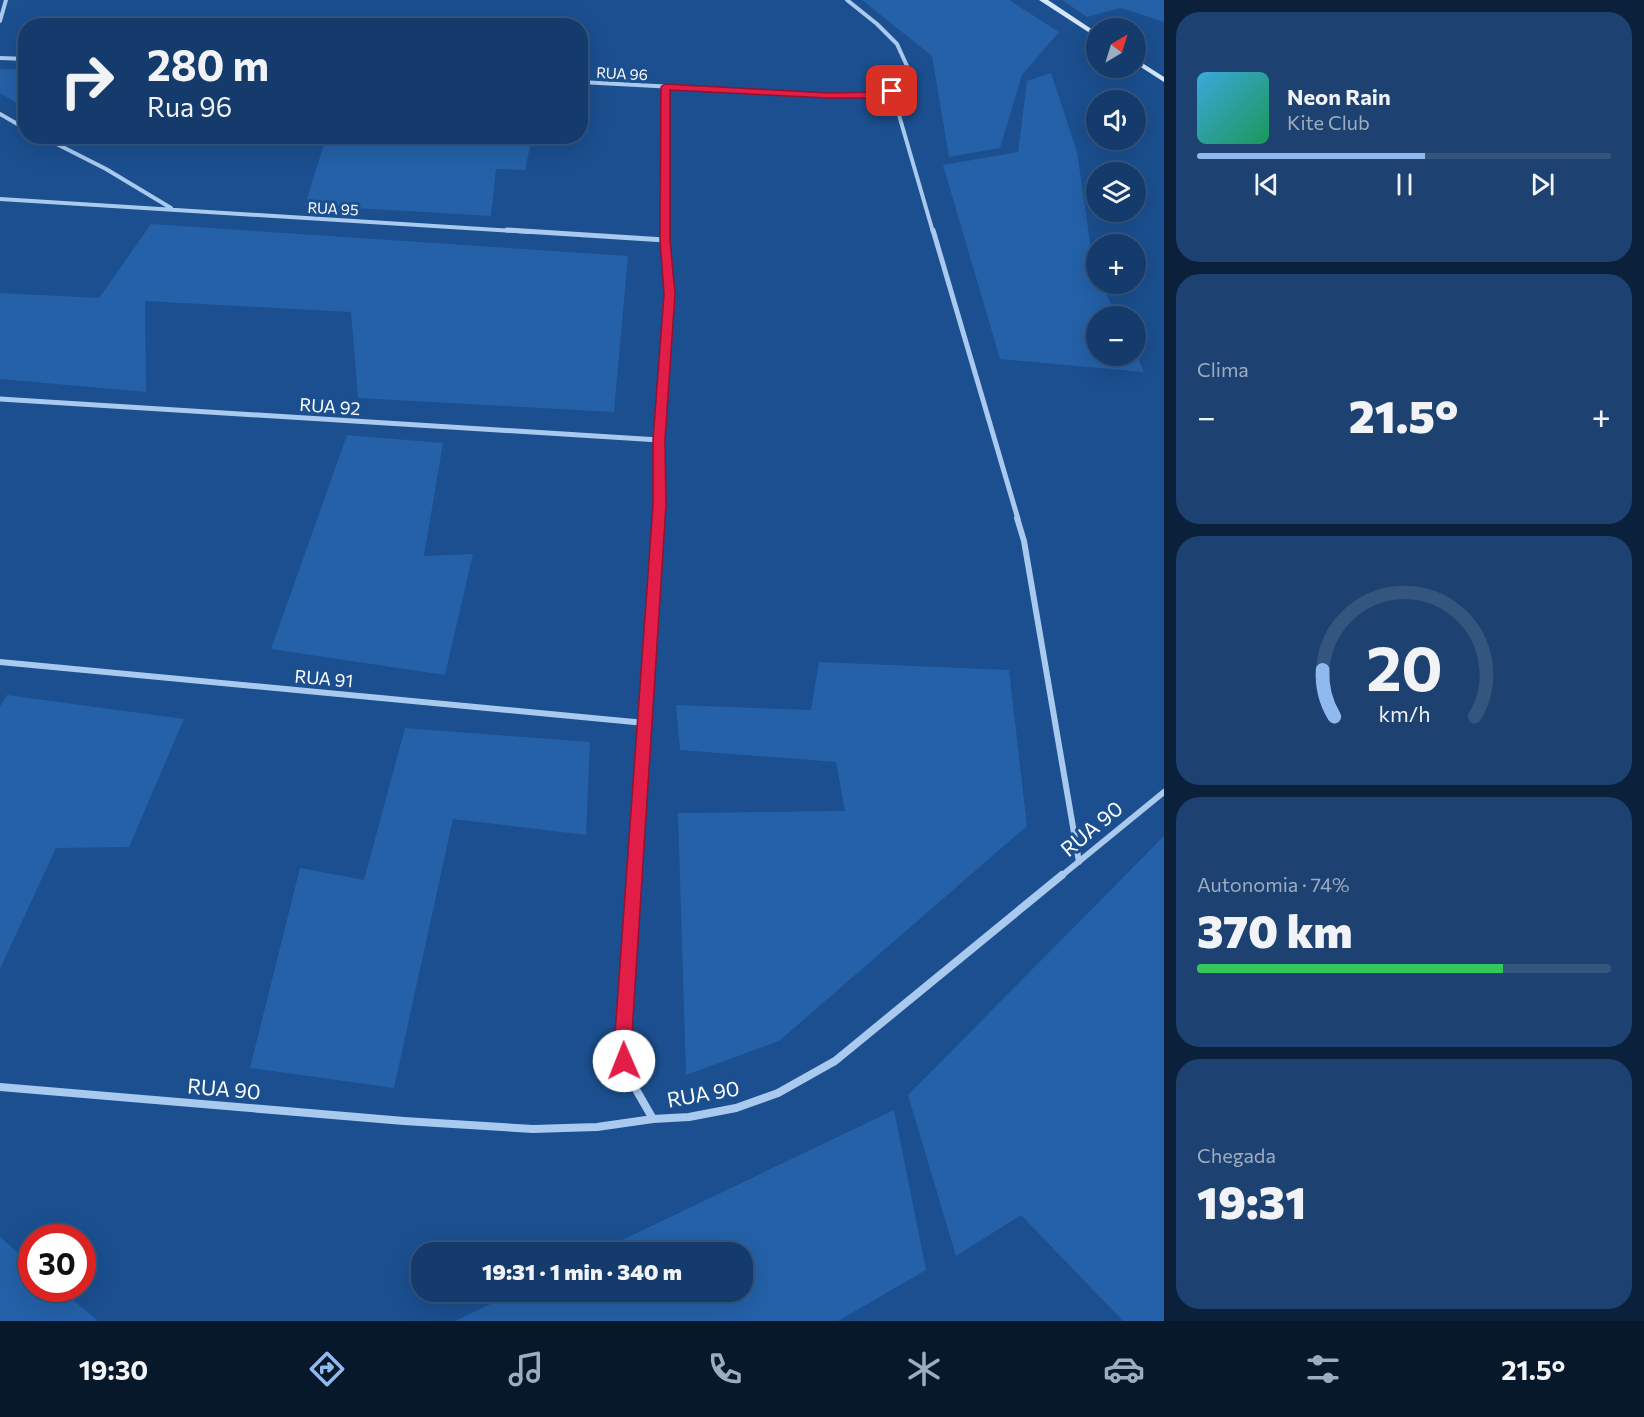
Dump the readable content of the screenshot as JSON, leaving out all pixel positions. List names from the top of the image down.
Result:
{
  "streets": {
    "street": [
      "RUA 96",
      "RUA 95",
      "RUA 92",
      "RUA 91",
      "RUA 90"
    ]
  },
  "north": "top right",
  "page": {
    "map_buttons": ["+", "−"],
    "turn": ["280 m", "Rua 96"],
    "song": ["Neon Rain", "Kite Club"],
    "tile": [
      "Clima",
      ["Autonomia · 74%", "370 km"],
      ["Chegada", "19:31"]
    ],
    "heat": ["−", "21.5°", "+"],
    "limit": "30",
    "trip": "19:31 · 1 min · 340 m",
    "tabs": ["19:30", "21.5°"],
    "gauge": ["20", "km/h"]
  }
}
